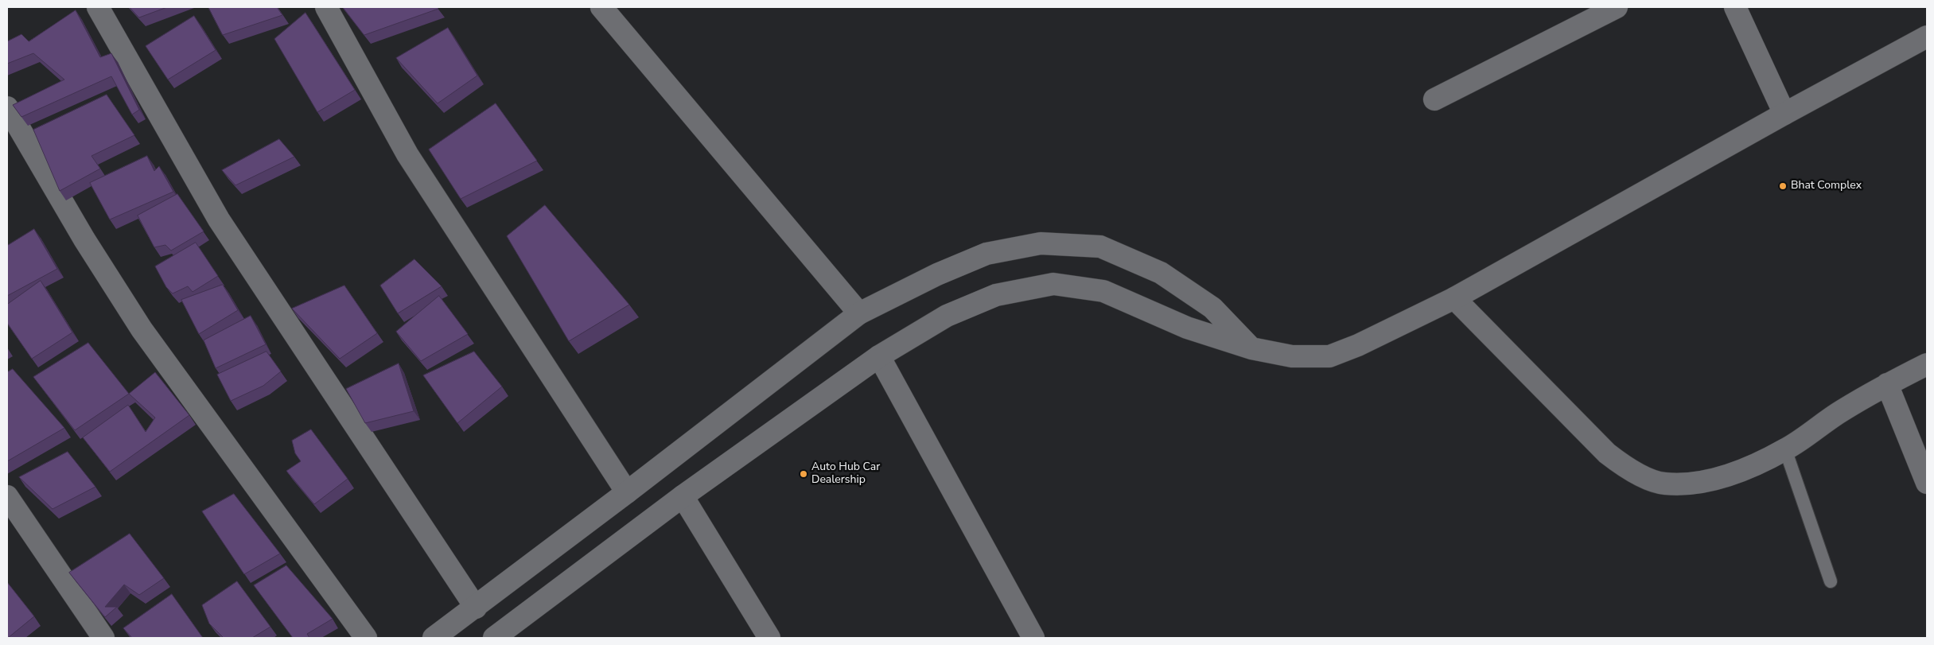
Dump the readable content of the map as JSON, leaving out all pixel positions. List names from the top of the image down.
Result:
{
  "places": ["Bhat Complex", "Auto Hub Car Dealership"]
}
